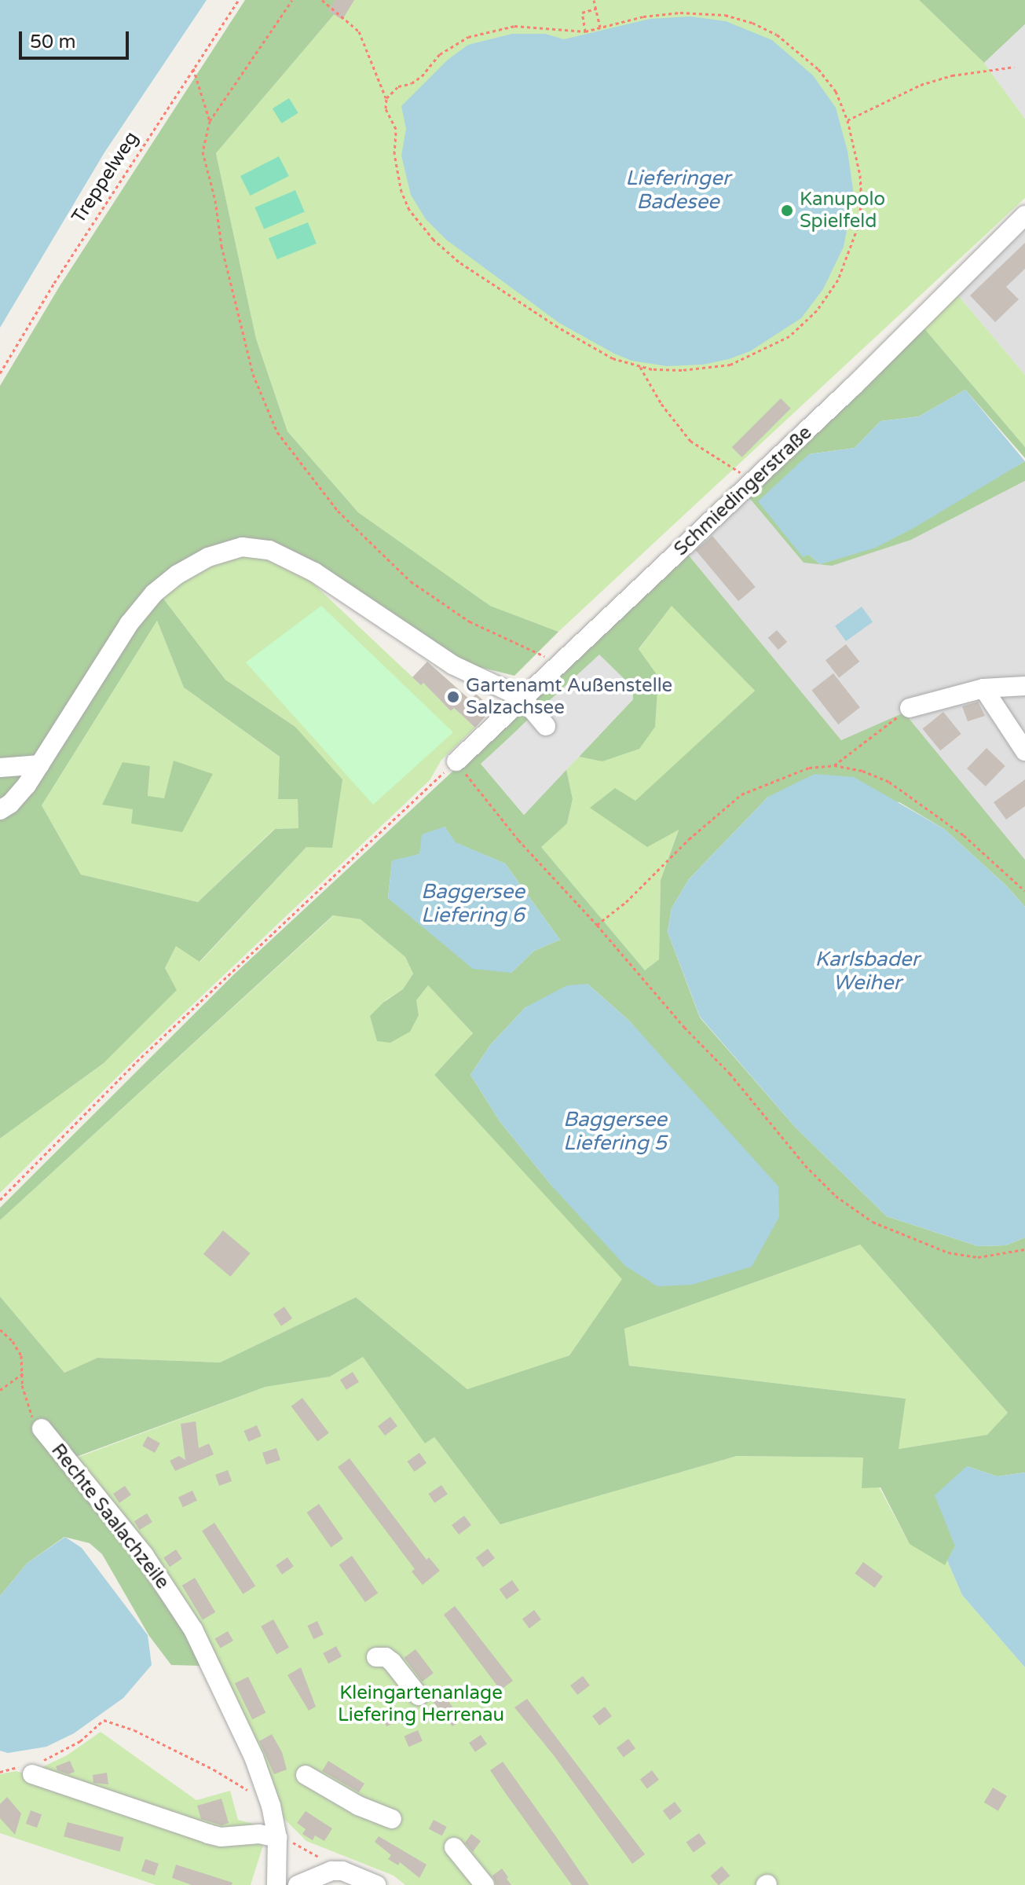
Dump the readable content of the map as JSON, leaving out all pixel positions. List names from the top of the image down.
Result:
{
  "streets": {
    "street": ["Schmiedingerstraße", "Rechte Saalachzeile"],
    "path": ["Treppelweg"]
  },
  "water": [
    "Lieferinger Badesee",
    "Baggersee Liefering 6",
    "Karlsbader Weiher",
    "Baggersee Liefering 5"
  ],
  "parks": ["Kleingartenanlage Liefering Herrenau"],
  "places": ["Kanupolo Spielfeld", "Gartenamt Außenstelle Salzachsee"],
  "scale_bar": "50 m"
}
